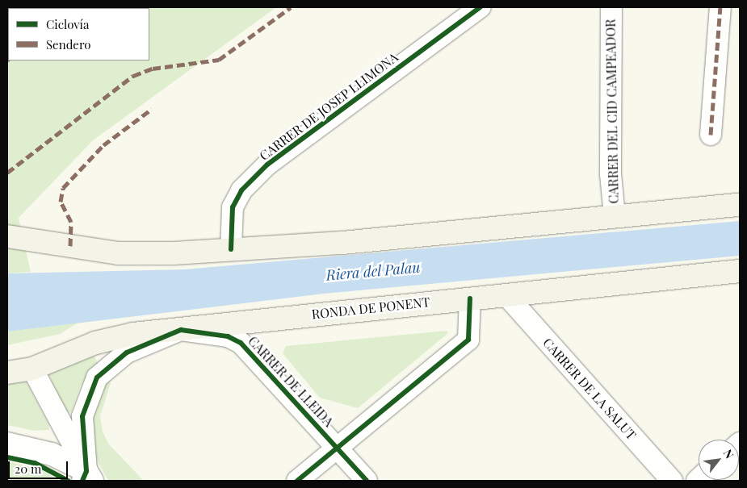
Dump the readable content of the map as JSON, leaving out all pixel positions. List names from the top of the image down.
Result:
{
  "streets": {
    "main road": ["RONDA DE PONENT"],
    "street": [
      "CARRER DE JOSEP LLIMONA",
      "CARRER DEL CID CAMPEADOR",
      "CARRER DE LLEIDA",
      "CARRER DE LA SALUT"
    ]
  },
  "crossings": [
    ["RONDA DE PONENT", "CARRER DE LLEIDA"],
    ["RONDA DE PONENT", "CARRER DE LA SALUT"]
  ],
  "water": ["Riera del Palau"],
  "legend": ["Ciclovía", "Sendero"],
  "scale_bar": "20 m",
  "north": "top right"
}
